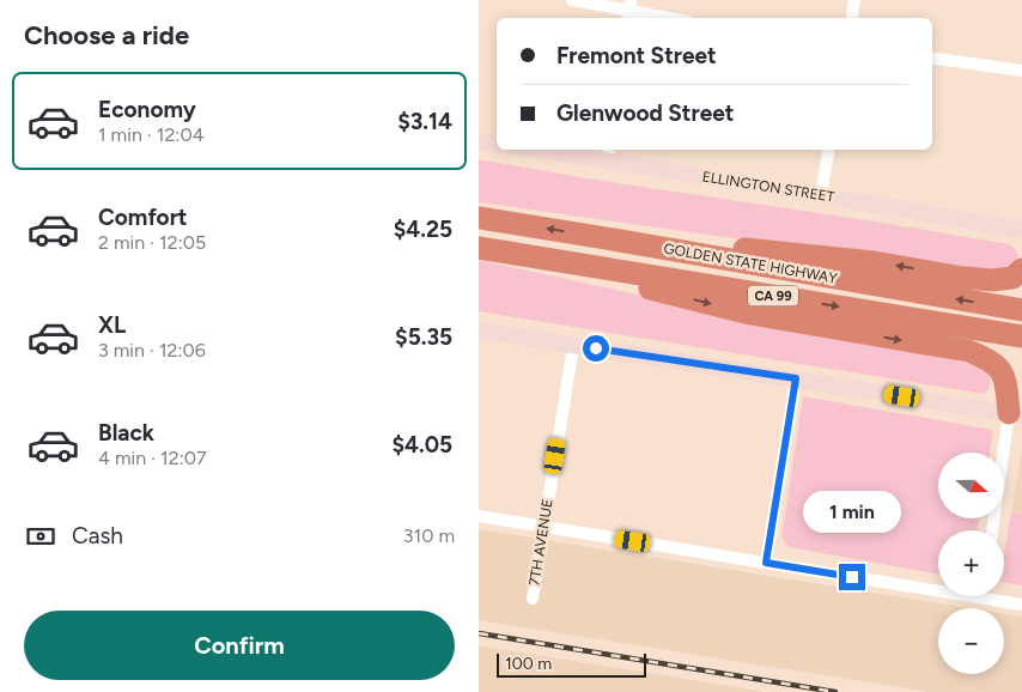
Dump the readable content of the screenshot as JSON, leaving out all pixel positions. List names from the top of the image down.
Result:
{
  "streets": {
    "highway": ["GOLDEN STATE HIGHWAY", "CA 99"],
    "street": ["ELLINGTON STREET", "7TH AVENUE"]
  },
  "scale_bar": "100 m",
  "north": "right",
  "page": {
    "heading": "Choose a ride",
    "banner": ["Fremont Street", "Glenwood Street"],
    "list": [
      {
        "name": "Economy",
        "note": "1 min · 12:04",
        "value": "$3.14"
      },
      {
        "name": "Comfort",
        "note": "2 min · 12:05",
        "value": "$4.25"
      },
      {
        "name": "XL",
        "note": "3 min · 12:06",
        "value": "$5.35"
      },
      {
        "name": "Black",
        "note": "4 min · 12:07",
        "value": "$4.05"
      }
    ],
    "map_buttons": ["+", "−"],
    "bubble": "1 min",
    "pay": ["Cash", "310 m"],
    "buttons": "Confirm",
    "scale": "100 m"
  }
}
